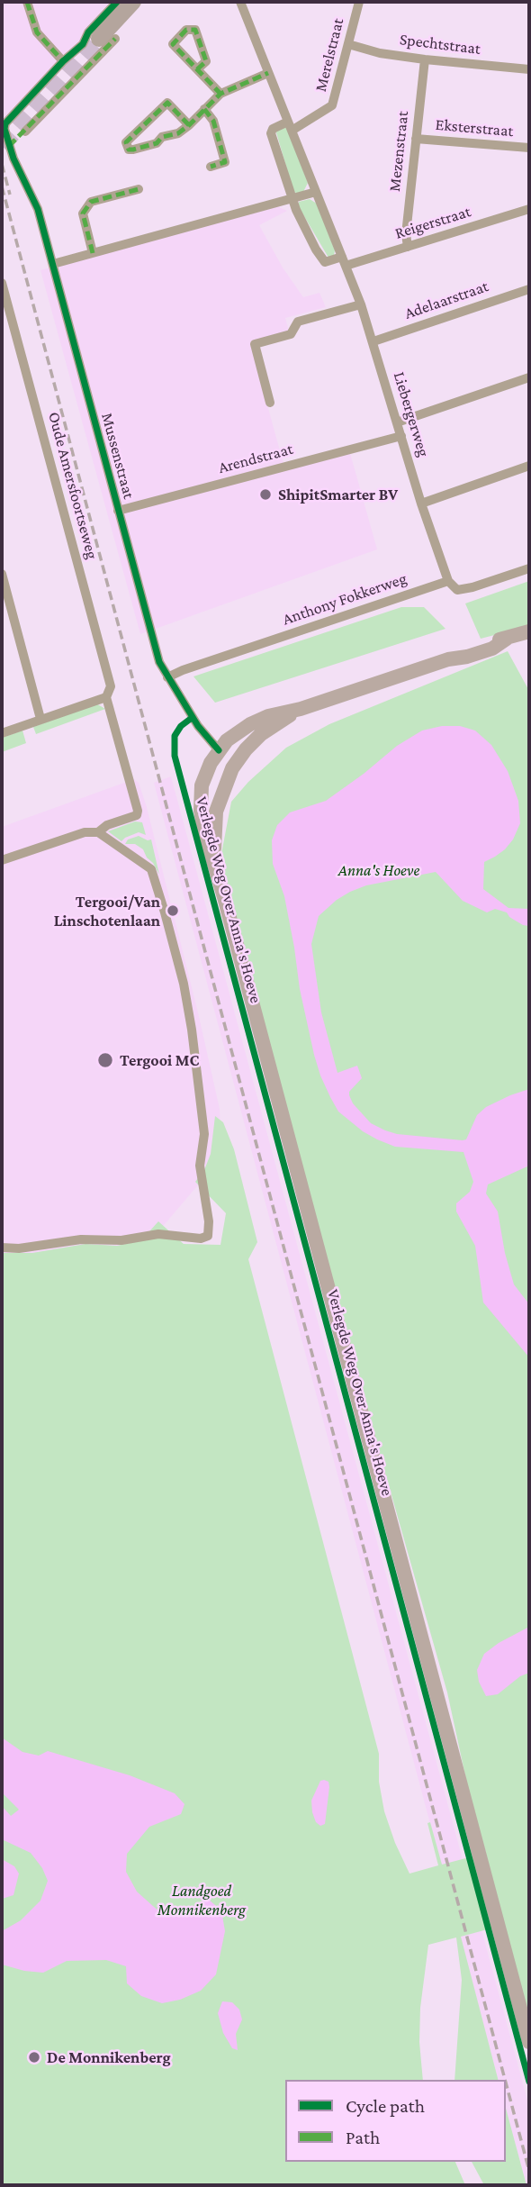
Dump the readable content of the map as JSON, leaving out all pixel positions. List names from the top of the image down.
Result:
{
  "streets": {
    "main road": ["Verlegde Weg Over Anna's Hoeve"],
    "street": [
      "Spechtstraat",
      "Merelstraat",
      "Eksterstraat",
      "Mezenstraat",
      "Reigerstraat",
      "Adelaarstraat",
      "Liebergerweg",
      "Mussenstraat",
      "Arendstraat",
      "Oude Amersfoortseweg",
      "Anthony Fokkerweg"
    ]
  },
  "crossings": [
    ["Spechtstraat", "Merelstraat"],
    ["Spechtstraat", "Mezenstraat"],
    ["Merelstraat", "Liebergerweg"],
    ["Eksterstraat", "Mezenstraat"],
    ["Mezenstraat", "Reigerstraat"],
    ["Reigerstraat", "Liebergerweg"],
    ["Adelaarstraat", "Liebergerweg"],
    ["Liebergerweg", "Arendstraat"],
    ["Liebergerweg", "Anthony Fokkerweg"],
    ["Mussenstraat", "Arendstraat"],
    ["Mussenstraat", "Anthony Fokkerweg"],
    ["Mussenstraat", "Verlegde Weg Over Anna's Hoeve"]
  ],
  "parks": ["Anna's Hoeve", "Landgoed Monnikenberg"],
  "places": [
    "ShipitSmarter BV",
    "Tergooi/Van Linschotenlaan",
    "Tergooi MC",
    "De Monnikenberg"
  ],
  "legend": ["Cycle path", "Path"]
}
